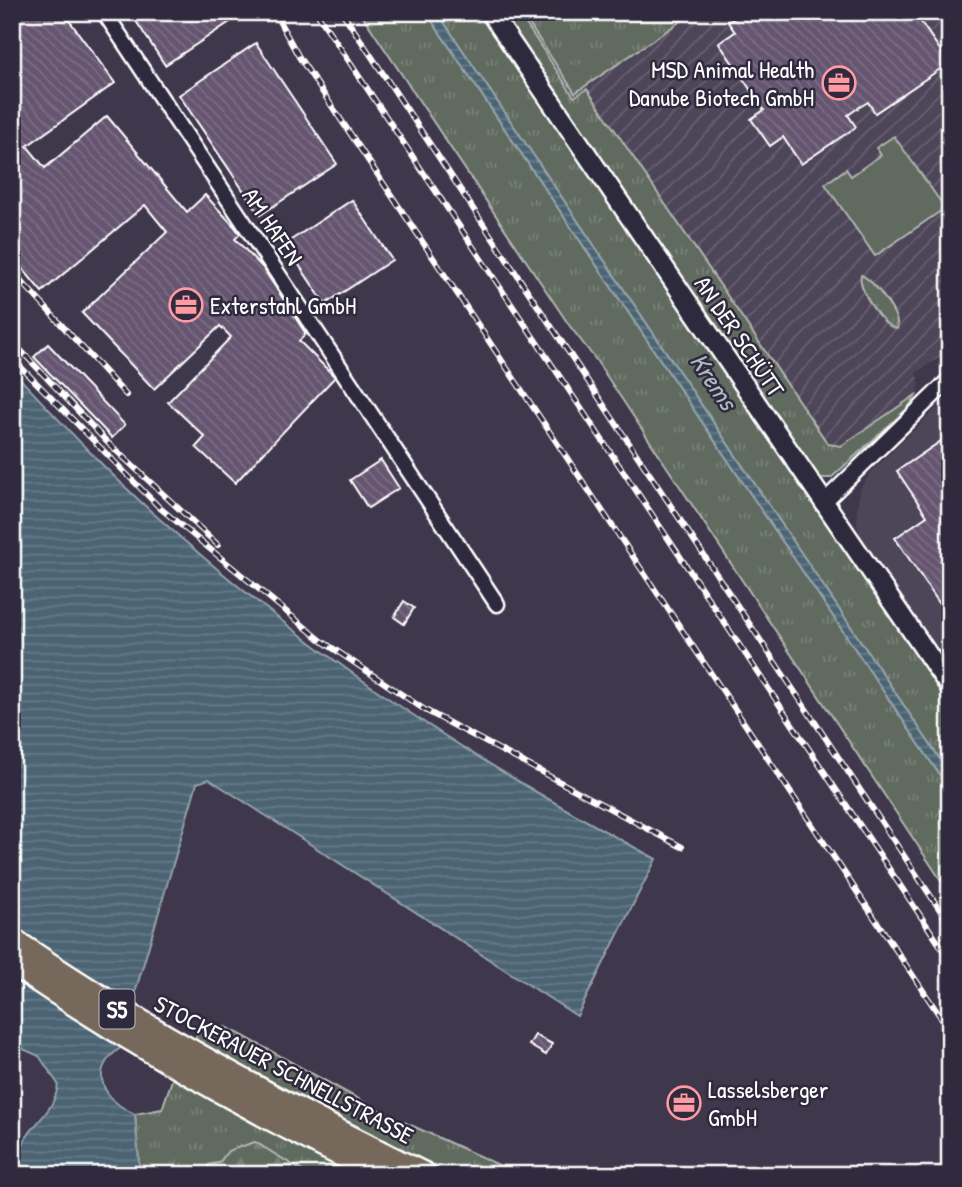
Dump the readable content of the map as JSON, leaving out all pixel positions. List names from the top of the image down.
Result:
{
  "streets": {
    "highway": ["S5", "STOCKERAUER SCHNELLSTRASSE"],
    "street": ["AM HAFEN", "AN DER SCHÜTT"]
  },
  "water": ["Krems"],
  "places": {
    "office": ["MSD Animal Health Danube Biotech GmbH", "Exterstahl GmbH", "Lasselsberger GmbH"]
  }
}
